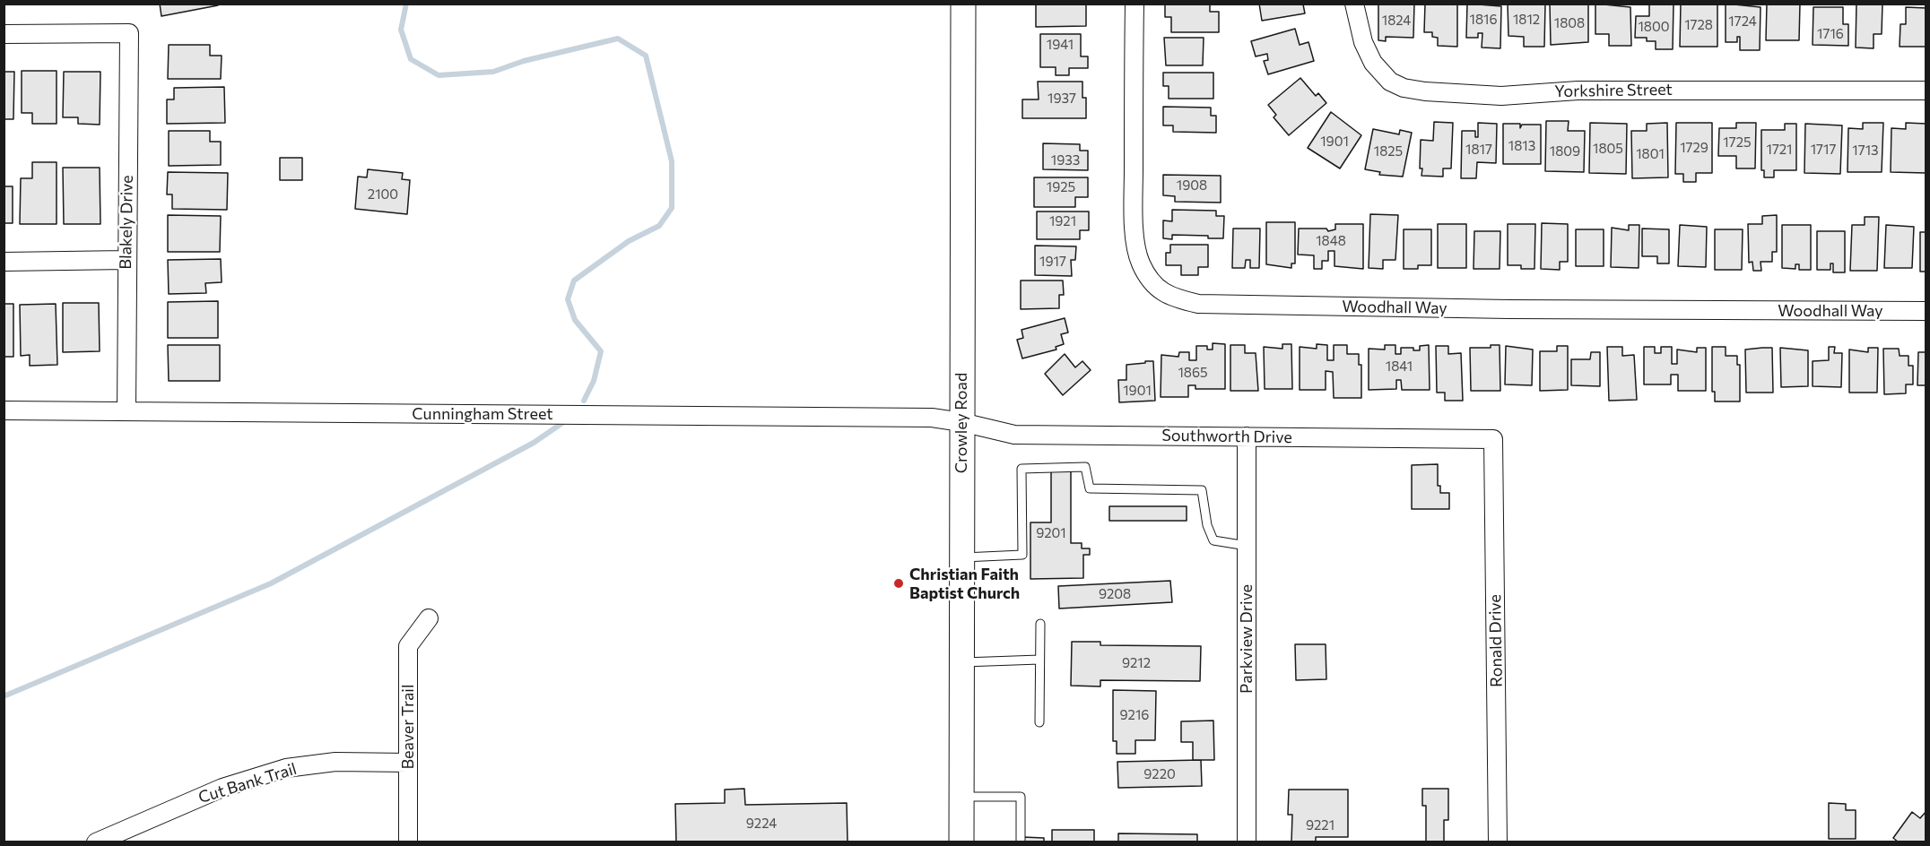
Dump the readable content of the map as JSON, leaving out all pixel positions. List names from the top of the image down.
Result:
{
  "streets": {
    "main road": ["Crowley Road"],
    "street": [
      "Yorkshire Street",
      "Blakely Drive",
      "Woodhall Way",
      "Cunningham Street",
      "Southworth Drive",
      "Parkview Drive",
      "Ronald Drive",
      "Beaver Trail",
      "Cut Bank Trail"
    ]
  },
  "crossings": [
    ["Blakely Drive", "Cunningham Street"],
    ["Cunningham Street", "Crowley Road"],
    ["Cunningham Street", "Southworth Drive"],
    ["Crowley Road", "Southworth Drive"],
    ["Southworth Drive", "Parkview Drive"],
    ["Southworth Drive", "Ronald Drive"],
    ["Beaver Trail", "Cut Bank Trail"]
  ],
  "places": ["Christian Faith Baptist Church"],
  "house_numbers": [
    "1816",
    "1812",
    "1824",
    "1724",
    "1808",
    "1728",
    "1800",
    "1716",
    "1941",
    "1937",
    "1901",
    "1725",
    "1813",
    "1729",
    "1805",
    "1817",
    "1721",
    "1717",
    "1713",
    "1825",
    "1809",
    "1801",
    "1933",
    "1908",
    "1925",
    "2100",
    "1921",
    "1848",
    "1917",
    "1841",
    "1865",
    "1901",
    "9201",
    "9208",
    "9212",
    "9216",
    "9220",
    "9224",
    "9221"
  ]
}
